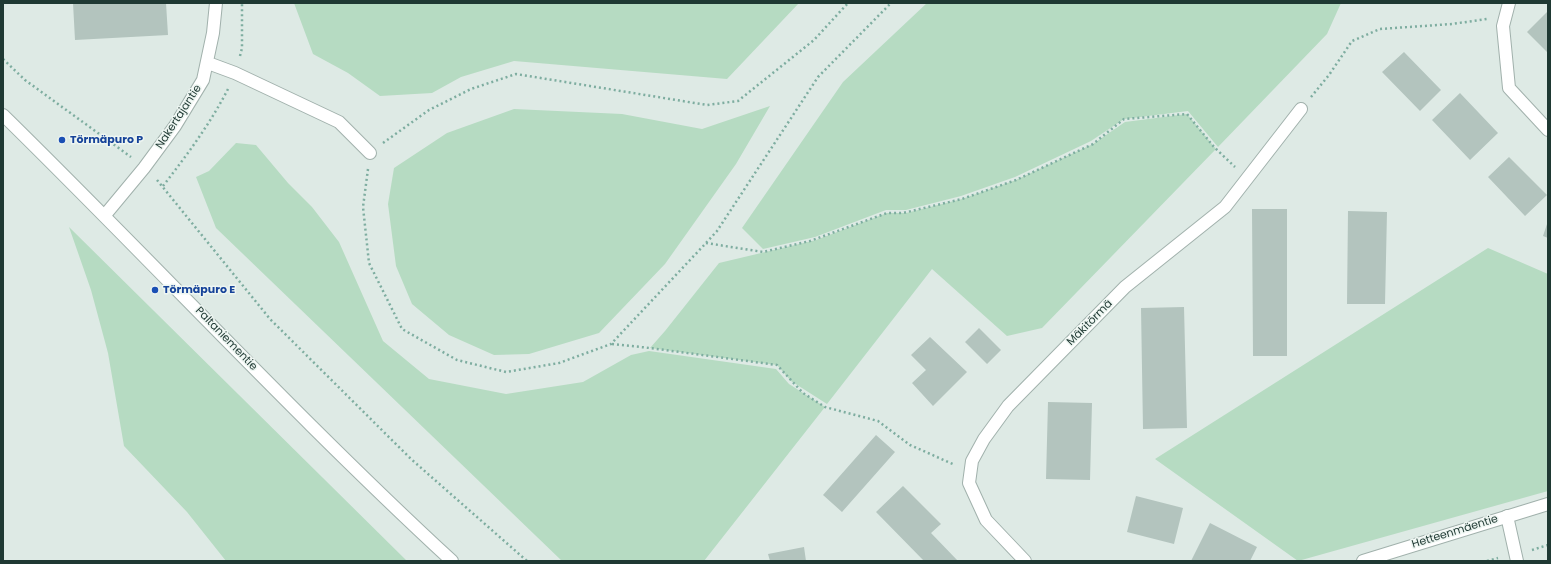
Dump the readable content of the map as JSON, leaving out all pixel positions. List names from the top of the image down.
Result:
{
  "streets": {
    "street": [
      "Nakertajantie",
      "Mäkitörmä",
      "Paltaniementie",
      "Hetteenmäentie"
    ]
  },
  "crossings": [
    ["Nakertajantie", "Paltaniementie"]
  ],
  "places": ["Törmäpuro P", "Törmäpuro E"]
}
